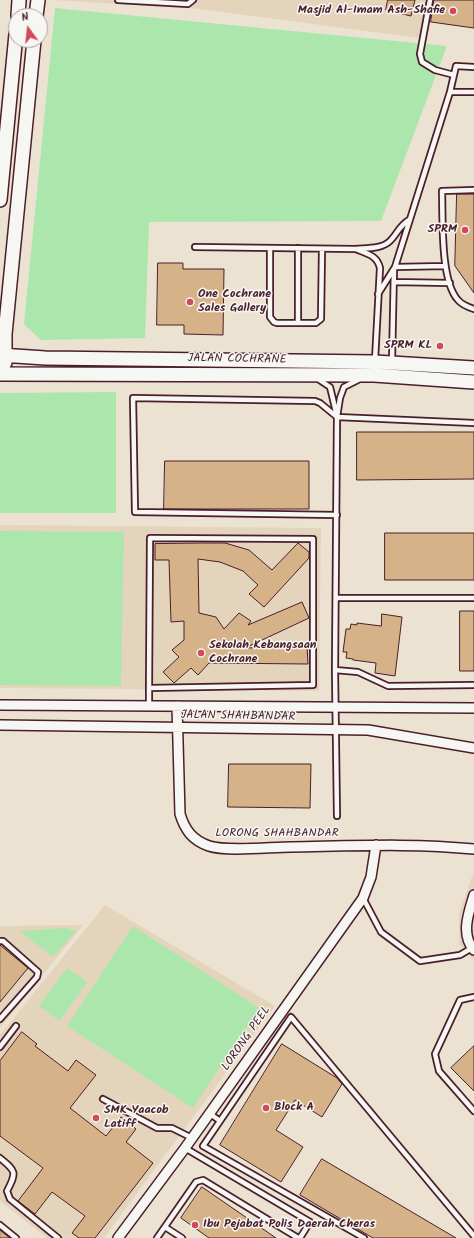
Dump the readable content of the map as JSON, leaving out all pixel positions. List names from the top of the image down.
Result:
{
  "streets": {
    "street": [
      "JALAN COCHRANE",
      "JALAN SHAHBANDAR",
      "LORONG SHAHBANDAR",
      "LORONG PEEL"
    ]
  },
  "crossings": [
    ["JALAN SHAHBANDAR", "LORONG SHAHBANDAR"],
    ["LORONG SHAHBANDAR", "LORONG PEEL"]
  ],
  "places": [
    "Masjid Al-Imam Ash-Shafie",
    "SPRM",
    "One Cochrane Sales Gallery",
    "SPRM KL",
    "Sekolah Kebangsaan Cochrane",
    "Block A",
    "SMK Yaacob Latiff",
    "Ibu Pejabat Polis Daerah Cheras"
  ],
  "north": "top"
}
